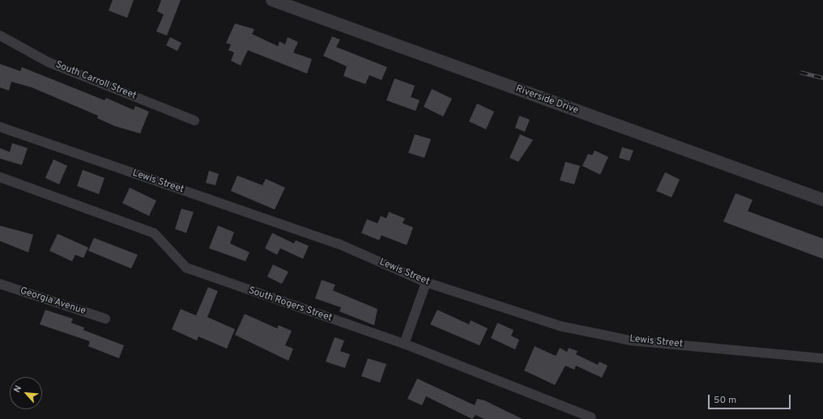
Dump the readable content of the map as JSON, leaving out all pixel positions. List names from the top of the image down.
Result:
{
  "streets": {
    "street": [
      "South Carroll Street",
      "Riverside Drive",
      "Lewis Street",
      "Georgia Avenue",
      "South Rogers Street"
    ]
  },
  "scale_bar": "50 m",
  "north": "top left"
}
